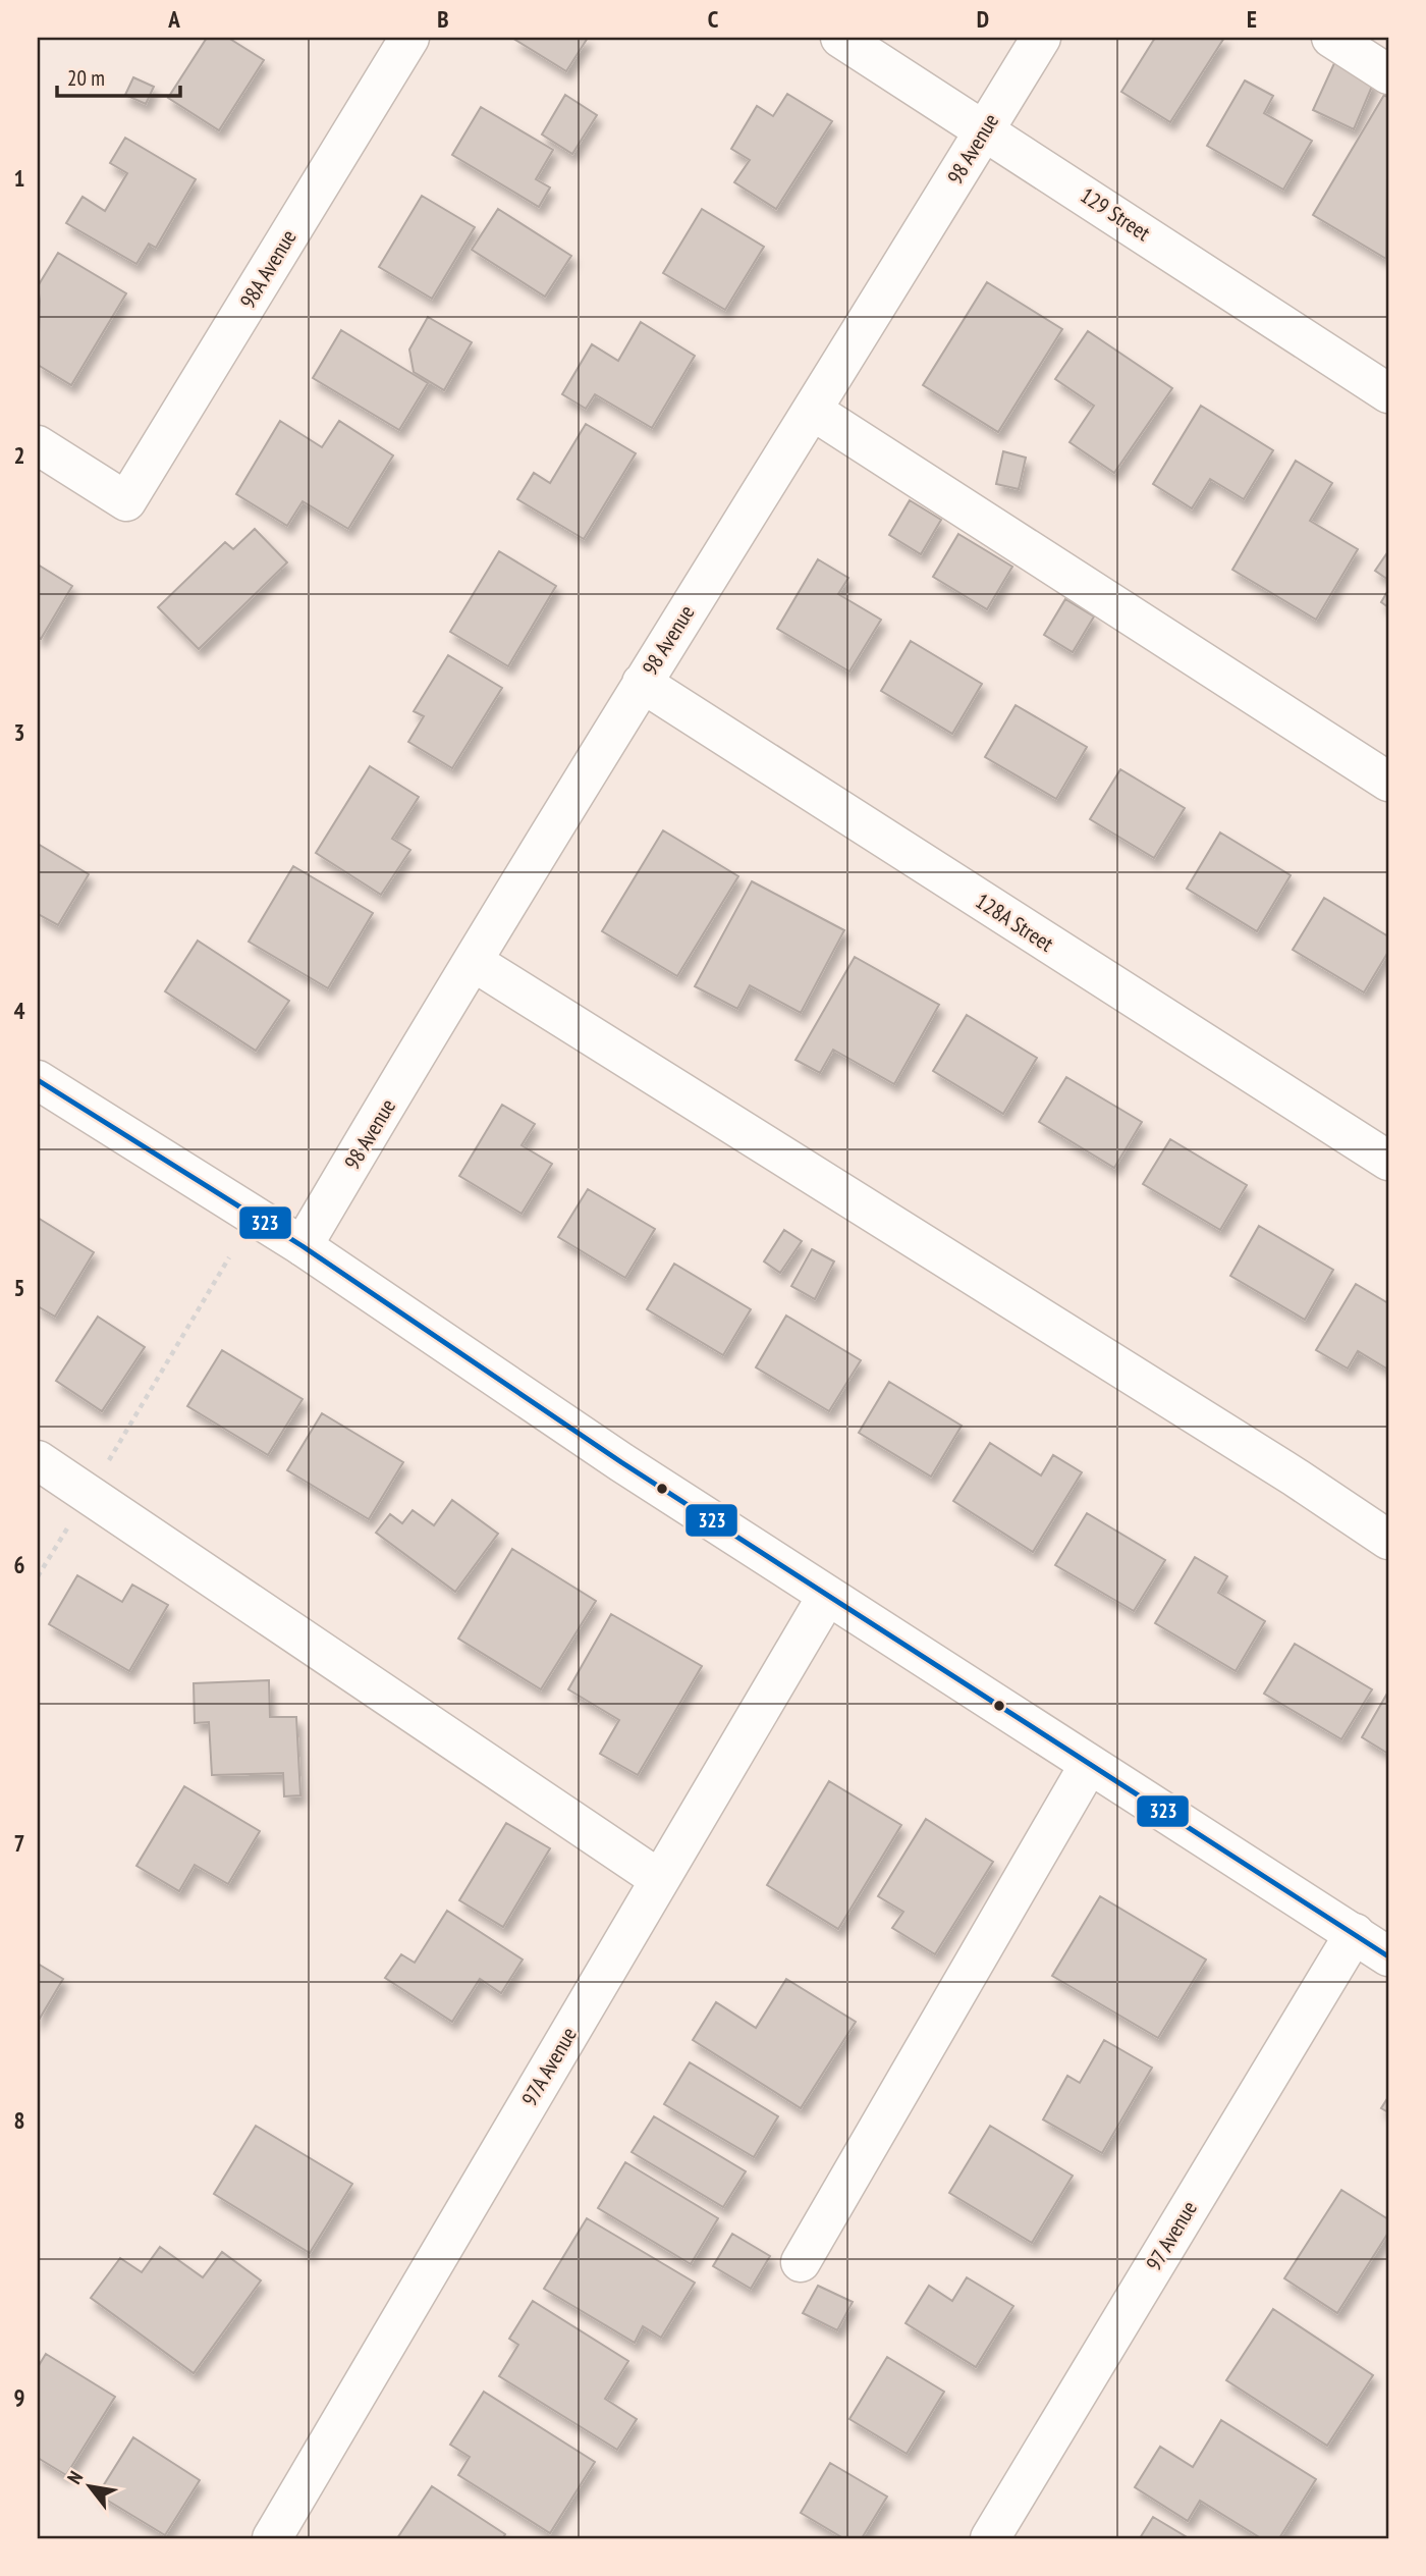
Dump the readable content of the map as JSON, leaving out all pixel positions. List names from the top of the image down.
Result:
{
  "streets": {
    "street": [
      "98 Avenue",
      "129 Street",
      "98A Avenue",
      "128A Street",
      "97A Avenue",
      "97 Avenue"
    ]
  },
  "crossings": [
    ["98 Avenue", "129 Street"],
    ["98 Avenue", "128A Street"]
  ],
  "lines": ["transit line 323"],
  "scale_bar": "20 m",
  "north": "top left",
  "grid": {
    "columns": [
      "A",
      "B",
      "C",
      "D",
      "E"
    ],
    "rows": [
      "1",
      "2",
      "3",
      "4",
      "5",
      "6",
      "7",
      "8",
      "9"
    ]
  }
}
